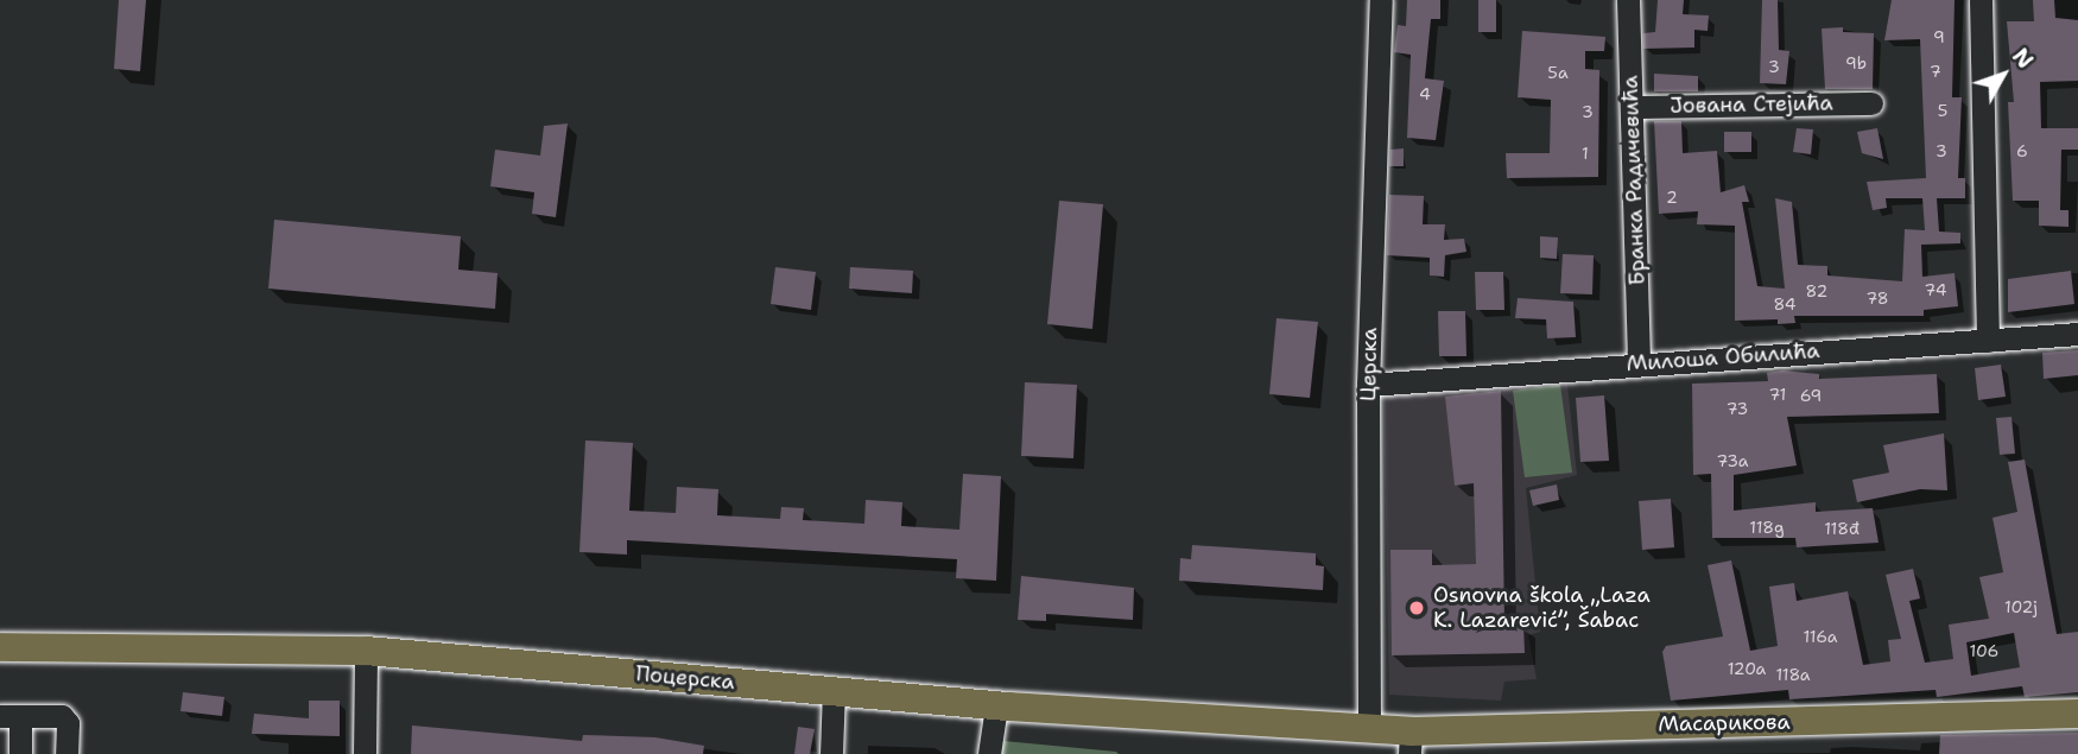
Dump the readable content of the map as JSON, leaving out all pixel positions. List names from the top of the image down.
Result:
{
  "streets": {
    "main road": ["Поцерска", "Масарикова"],
    "street": [
      "Јована Стејића",
      "Бранка Радичевића",
      "Милоша Обилића",
      "Церска"
    ]
  },
  "crossings": [
    ["Јована Стејића", "Бранка Радичевића"],
    ["Бранка Радичевића", "Милоша Обилића"],
    ["Милоша Обилића", "Церска"],
    ["Церска", "Поцерска"],
    ["Церска", "Масарикова"],
    ["Поцерска", "Масарикова"]
  ],
  "places": ["Osnovna škola „Laza K. Lazarević”, Šabac"],
  "house_numbers": [
    "9",
    "9b",
    "3",
    "7",
    "5a",
    "4",
    "5",
    "3",
    "3",
    "6",
    "1",
    "2",
    "74",
    "82",
    "78",
    "84",
    "71",
    "69",
    "73",
    "73a",
    "118g",
    "118đ",
    "102j",
    "116a",
    "106",
    "120a",
    "118a"
  ],
  "north": "top right"
}
